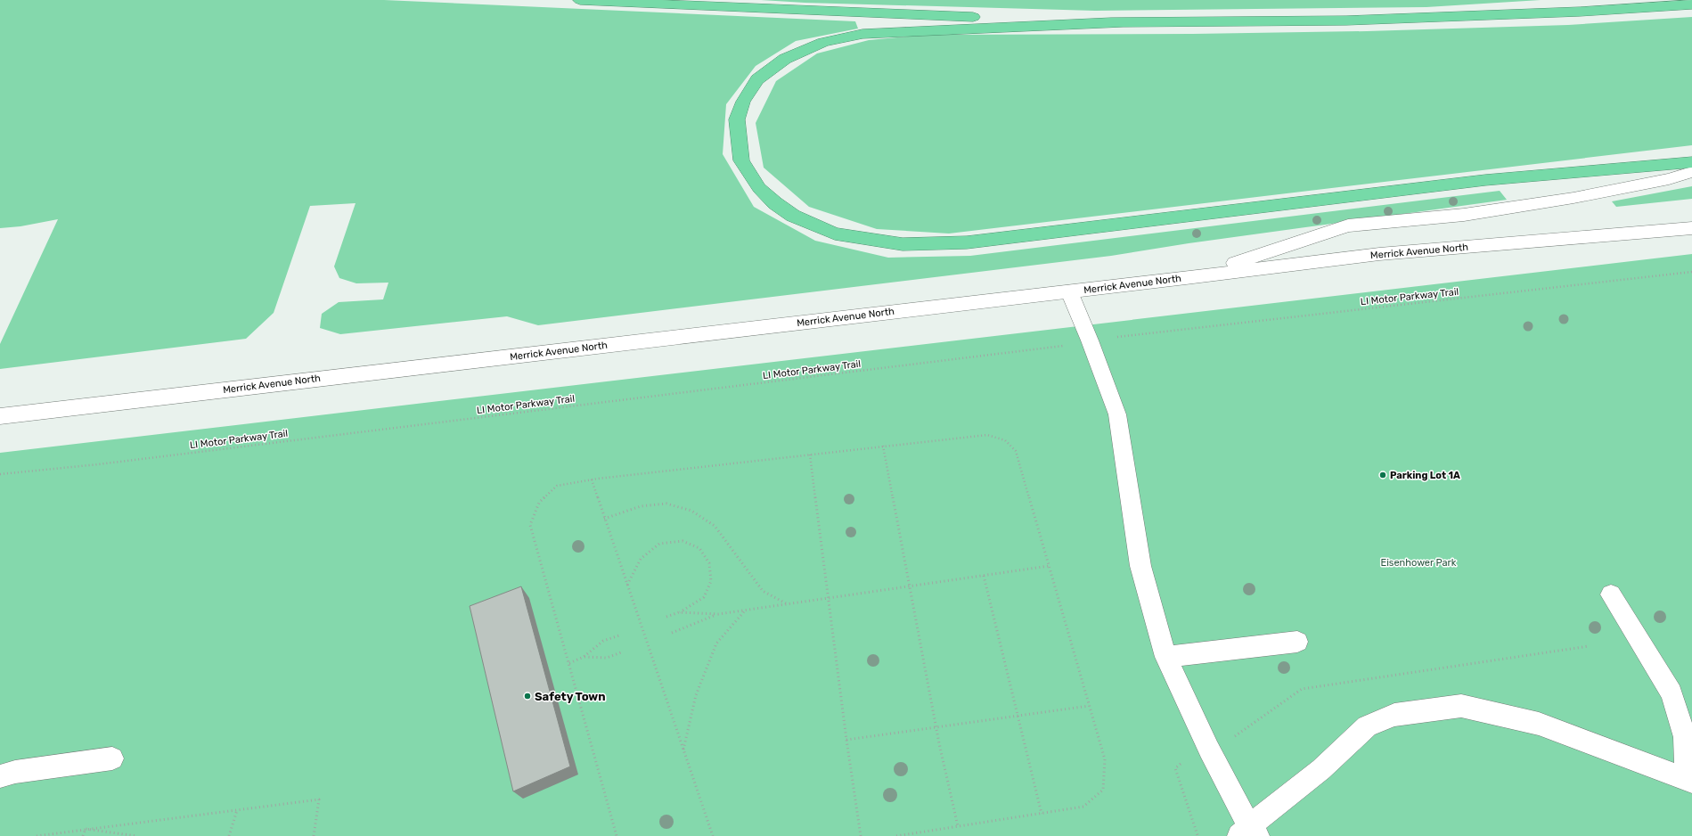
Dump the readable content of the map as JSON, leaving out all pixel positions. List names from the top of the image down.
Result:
{
  "streets": {
    "main road": ["Merrick Avenue North"],
    "path": ["LI Motor Parkway Trail"]
  },
  "parks": ["Eisenhower Park"],
  "places": ["Parking Lot 1A", "Safety Town"]
}
